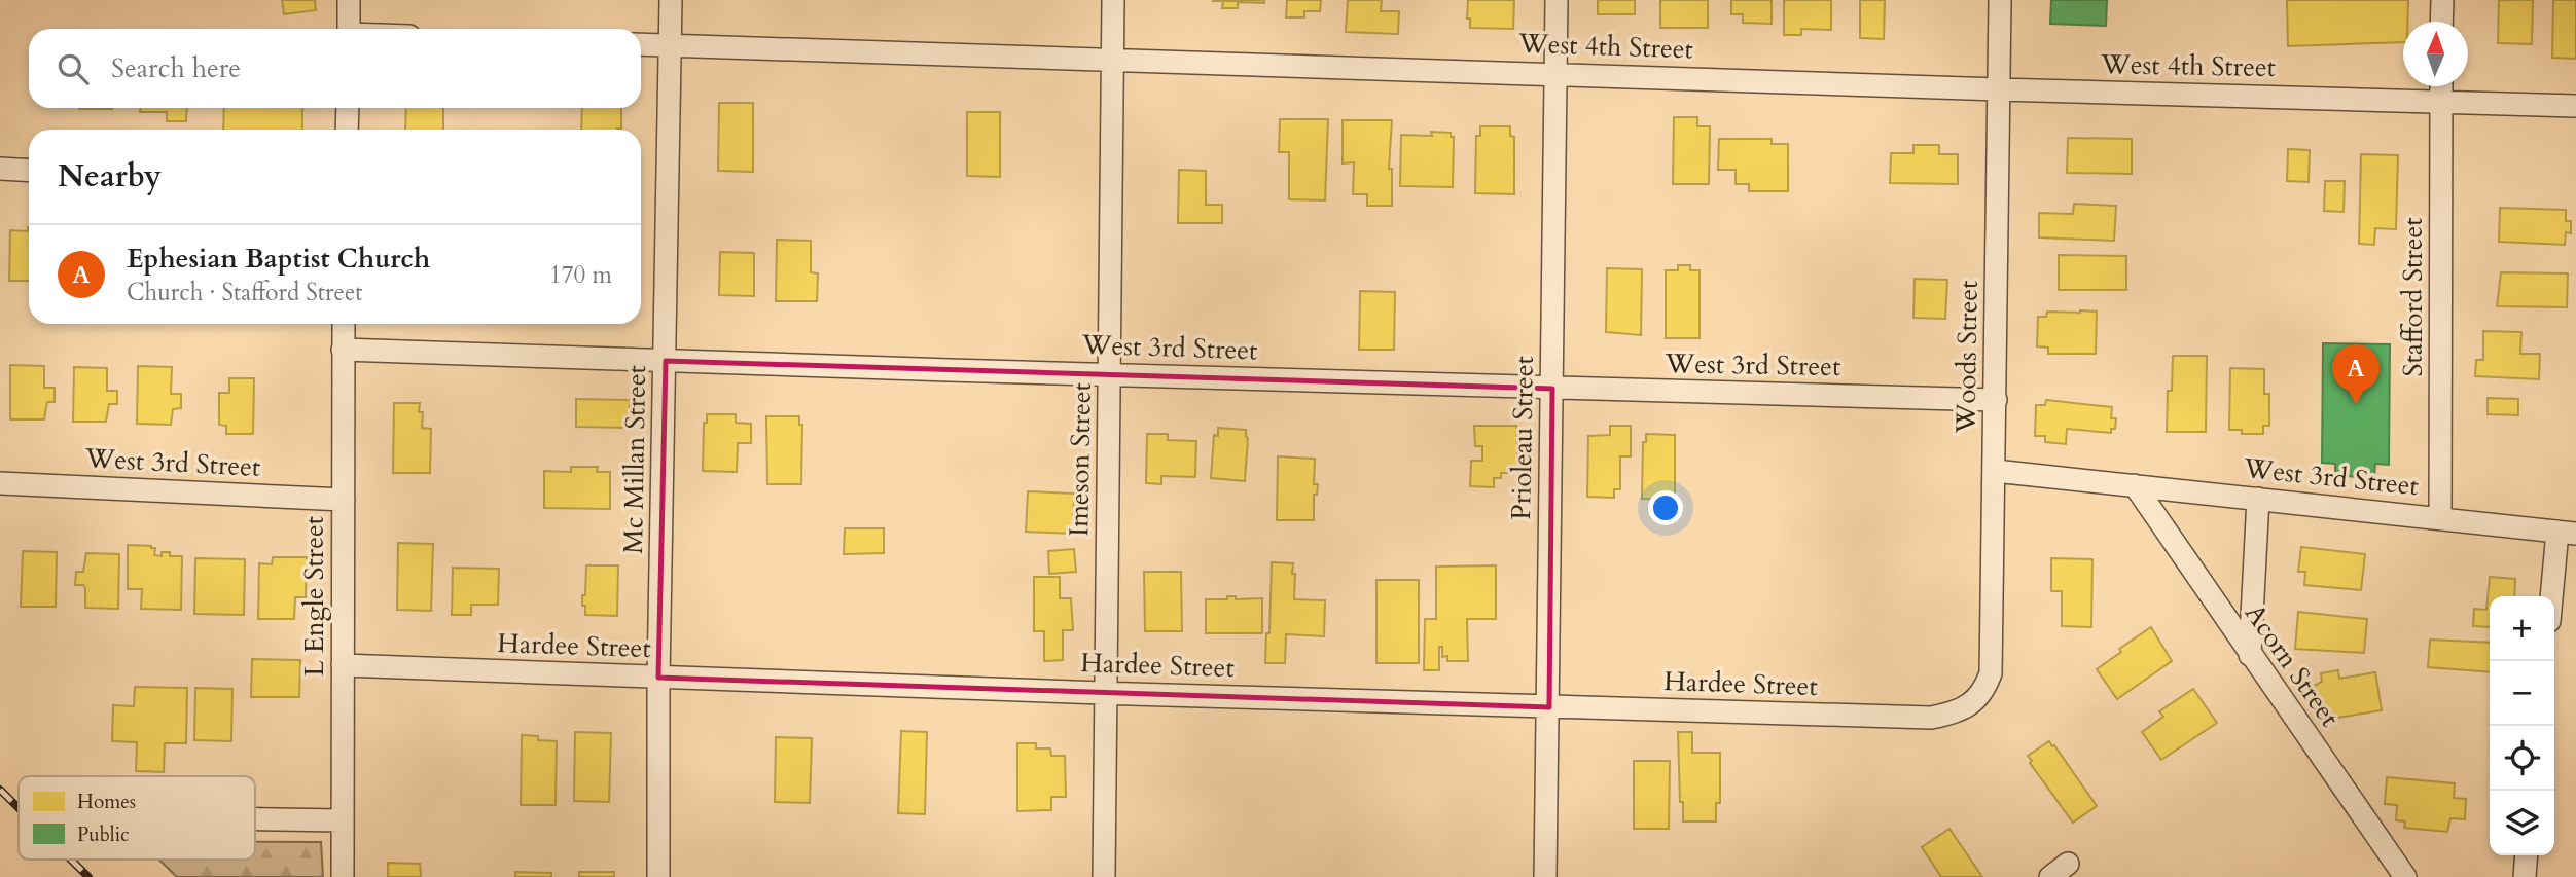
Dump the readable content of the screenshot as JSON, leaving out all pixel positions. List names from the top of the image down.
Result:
{
  "streets": {
    "street": [
      "West 4th Street",
      "Stafford Street",
      "West 3rd Street",
      "Woods Street",
      "Prioleau Street",
      "Mc Millan Street",
      "Imeson Street",
      "L Engle Street",
      "Hardee Street",
      "Acorn Street"
    ]
  },
  "crossings": [
    ["West 4th Street", "Stafford Street"],
    ["West 4th Street", "Woods Street"],
    ["West 4th Street", "Prioleau Street"],
    ["West 4th Street", "Mc Millan Street"],
    ["West 4th Street", "Imeson Street"],
    ["Stafford Street", "West 3rd Street"],
    ["West 3rd Street", "Woods Street"],
    ["West 3rd Street", "Prioleau Street"],
    ["West 3rd Street", "Mc Millan Street"],
    ["West 3rd Street", "Imeson Street"],
    ["West 3rd Street", "L Engle Street"],
    ["West 3rd Street", "Acorn Street"],
    ["Woods Street", "Hardee Street"],
    ["Prioleau Street", "Hardee Street"],
    ["Mc Millan Street", "Hardee Street"],
    ["Imeson Street", "Hardee Street"],
    ["L Engle Street", "Hardee Street"]
  ],
  "legend": ["Homes", "Public"],
  "north": "top",
  "page": {
    "search": "Search here",
    "heading": "Nearby",
    "list": [
      {
        "mark": "A",
        "name": "Ephesian Baptist Church",
        "note": "Church · Stafford Street",
        "value": "170 m"
      }
    ],
    "pins": "A",
    "map_buttons": ["+", "−"]
  }
}
